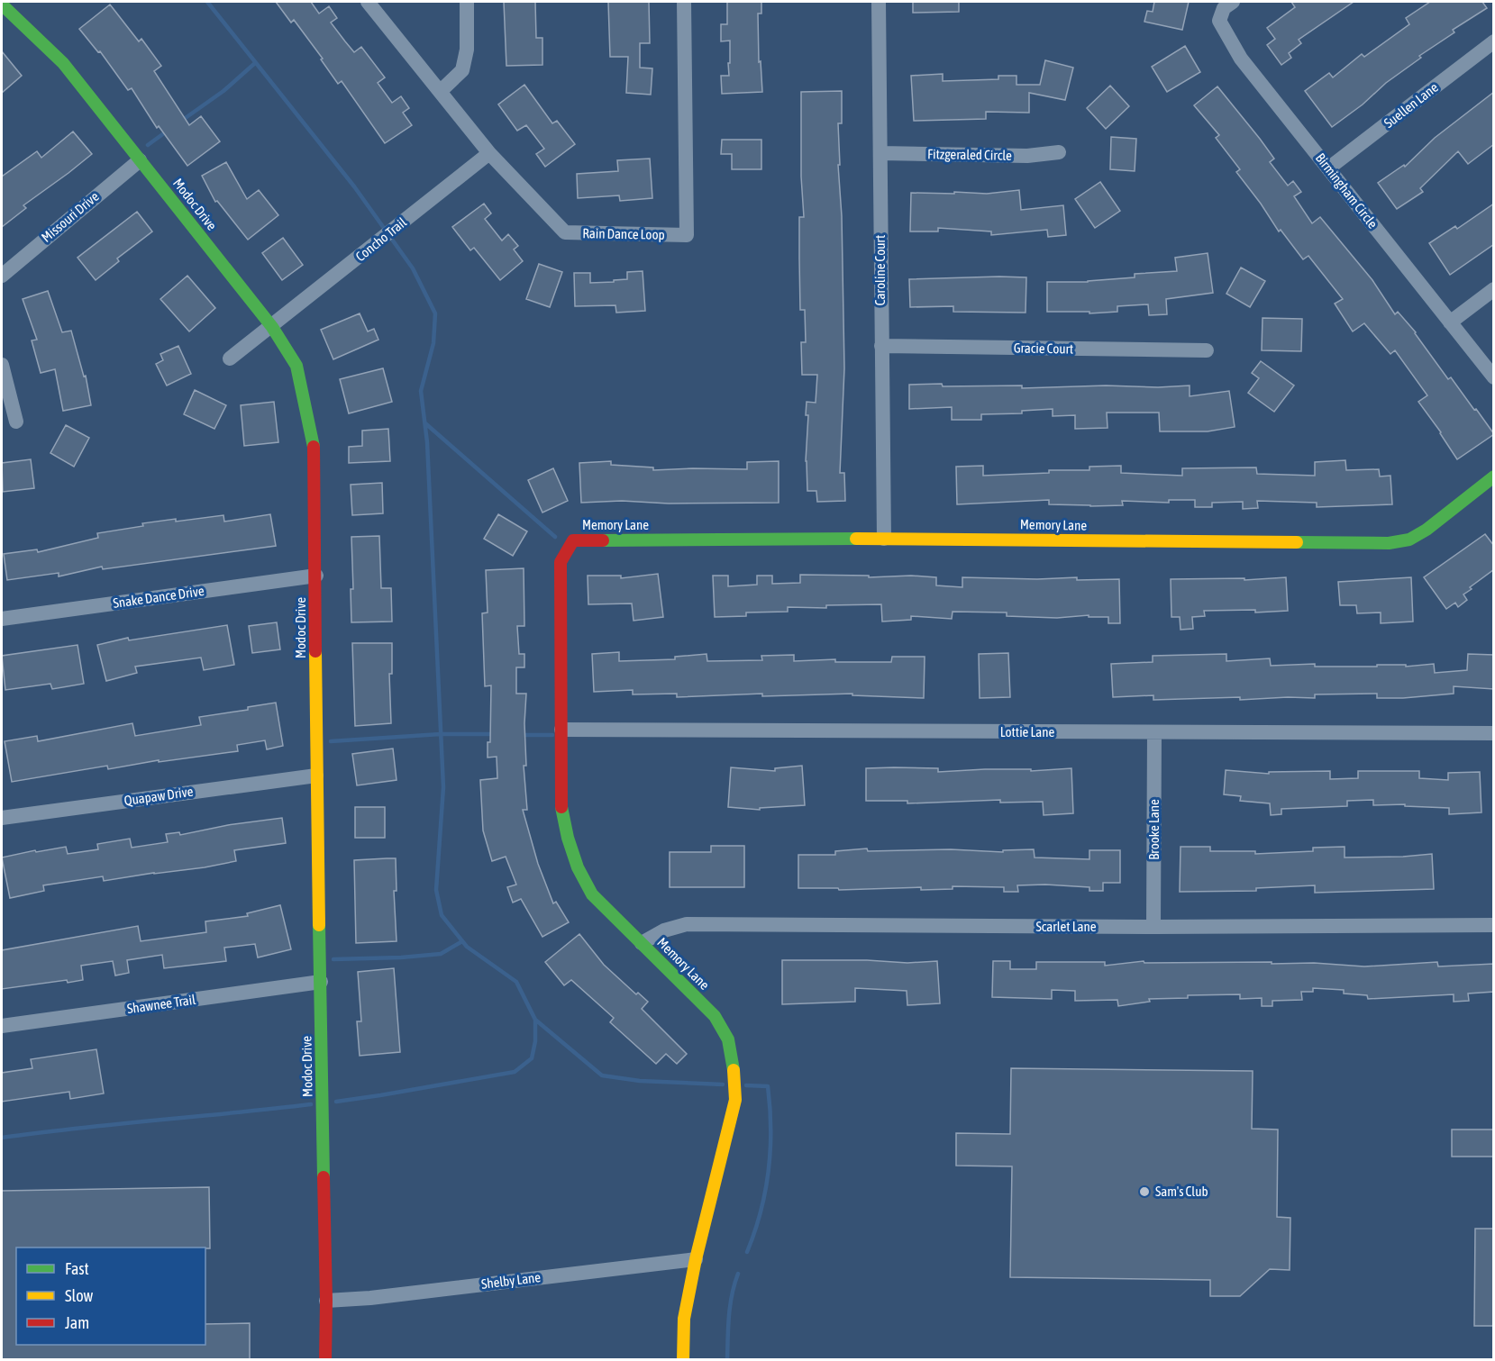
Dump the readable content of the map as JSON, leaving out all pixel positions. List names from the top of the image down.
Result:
{
  "streets": {
    "street": [
      "Suellen Lane",
      "Fitzgeraled Circle",
      "Birmingham Circle",
      "Modoc Drive",
      "Missouri Drive",
      "Rain Dance Loop",
      "Concho Trail",
      "Caroline Court",
      "Gracie Court",
      "Memory Lane",
      "Snake Dance Drive",
      "Lottie Lane",
      "Quapaw Drive",
      "Brooke Lane",
      "Scarlet Lane",
      "Shawnee Trail",
      "Shelby Lane"
    ]
  },
  "crossings": [
    ["Suellen Lane", "Birmingham Circle"],
    ["Fitzgeraled Circle", "Caroline Court"],
    ["Modoc Drive", "Missouri Drive"],
    ["Modoc Drive", "Concho Trail"],
    ["Modoc Drive", "Snake Dance Drive"],
    ["Modoc Drive", "Quapaw Drive"],
    ["Modoc Drive", "Shawnee Trail"],
    ["Modoc Drive", "Shelby Lane"],
    ["Rain Dance Loop", "Concho Trail"],
    ["Caroline Court", "Gracie Court"],
    ["Caroline Court", "Memory Lane"],
    ["Memory Lane", "Lottie Lane"],
    ["Memory Lane", "Scarlet Lane"],
    ["Memory Lane", "Shelby Lane"],
    ["Lottie Lane", "Brooke Lane"],
    ["Brooke Lane", "Scarlet Lane"]
  ],
  "places": ["Sam's Club"],
  "legend": ["Fast", "Slow", "Jam"]
}
